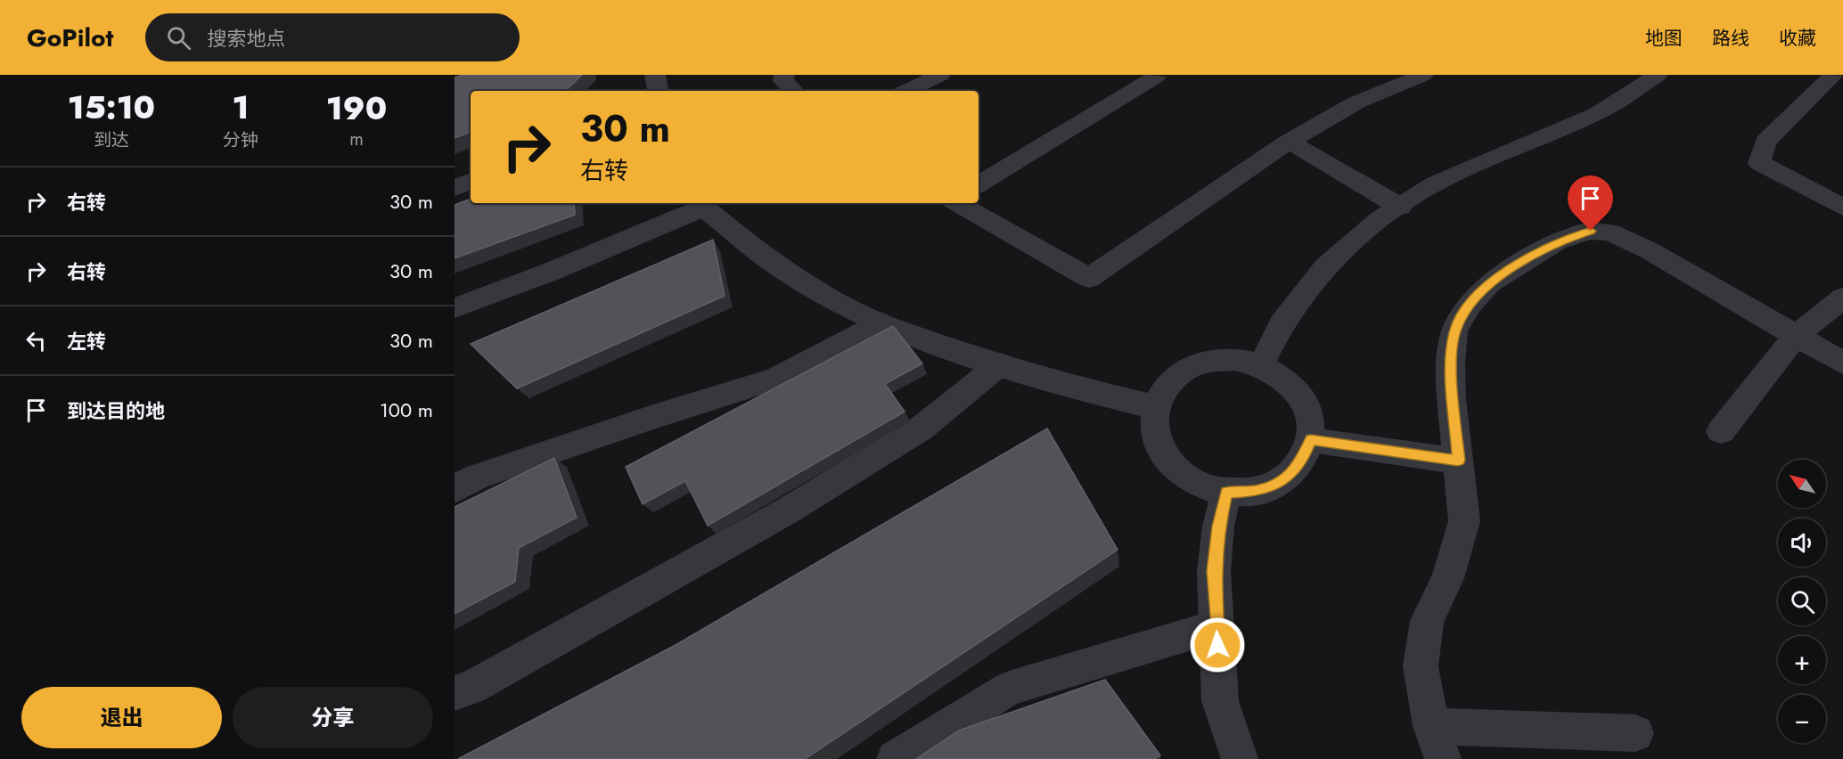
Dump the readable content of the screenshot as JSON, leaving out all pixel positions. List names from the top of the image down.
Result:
{
  "north": "top left",
  "page": {
    "header": "GoPilot",
    "search": "搜索地点",
    "nav": ["地图", "路线", "收藏"],
    "eta": [
      "15:10",
      "到达",
      "1",
      "分钟",
      "190",
      "m"
    ],
    "turn": ["30 m", "右转"],
    "list": [
      {
        "name": "右转",
        "value": "30 m"
      },
      {
        "name": "右转",
        "value": "30 m"
      },
      {
        "name": "左转",
        "value": "30 m"
      },
      {
        "name": "到达目的地",
        "value": "100 m"
      }
    ],
    "map_buttons": ["+", "−"],
    "buttons": ["退出", "分享"]
  }
}
